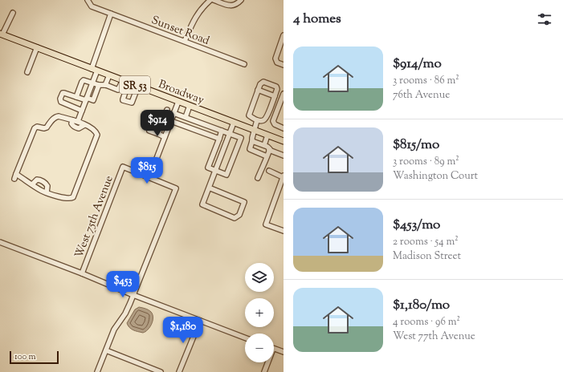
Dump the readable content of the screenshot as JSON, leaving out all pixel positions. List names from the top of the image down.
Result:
{
  "streets": {
    "main road": ["SR 53", "Broadway"],
    "street": ["Sunset Road", "West 75th Avenue"]
  },
  "scale_bar": "100 m",
  "page": {
    "heading": "4 homes",
    "list": [
      {
        "name": "$914/mo",
        "note": "3 rooms · 86 m² · 76th Avenue"
      },
      {
        "name": "$815/mo",
        "note": "3 rooms · 89 m² · Washington Court"
      },
      {
        "name": "$453/mo",
        "note": "2 rooms · 54 m² · Madison Street"
      },
      {
        "name": "$1,180/mo",
        "note": "4 rooms · 96 m² · West 77th Avenue"
      }
    ],
    "price": [
      "$914",
      "$815",
      "$453",
      "$1,180"
    ],
    "map_buttons": ["+", "−"],
    "scale": "100 m"
  }
}
